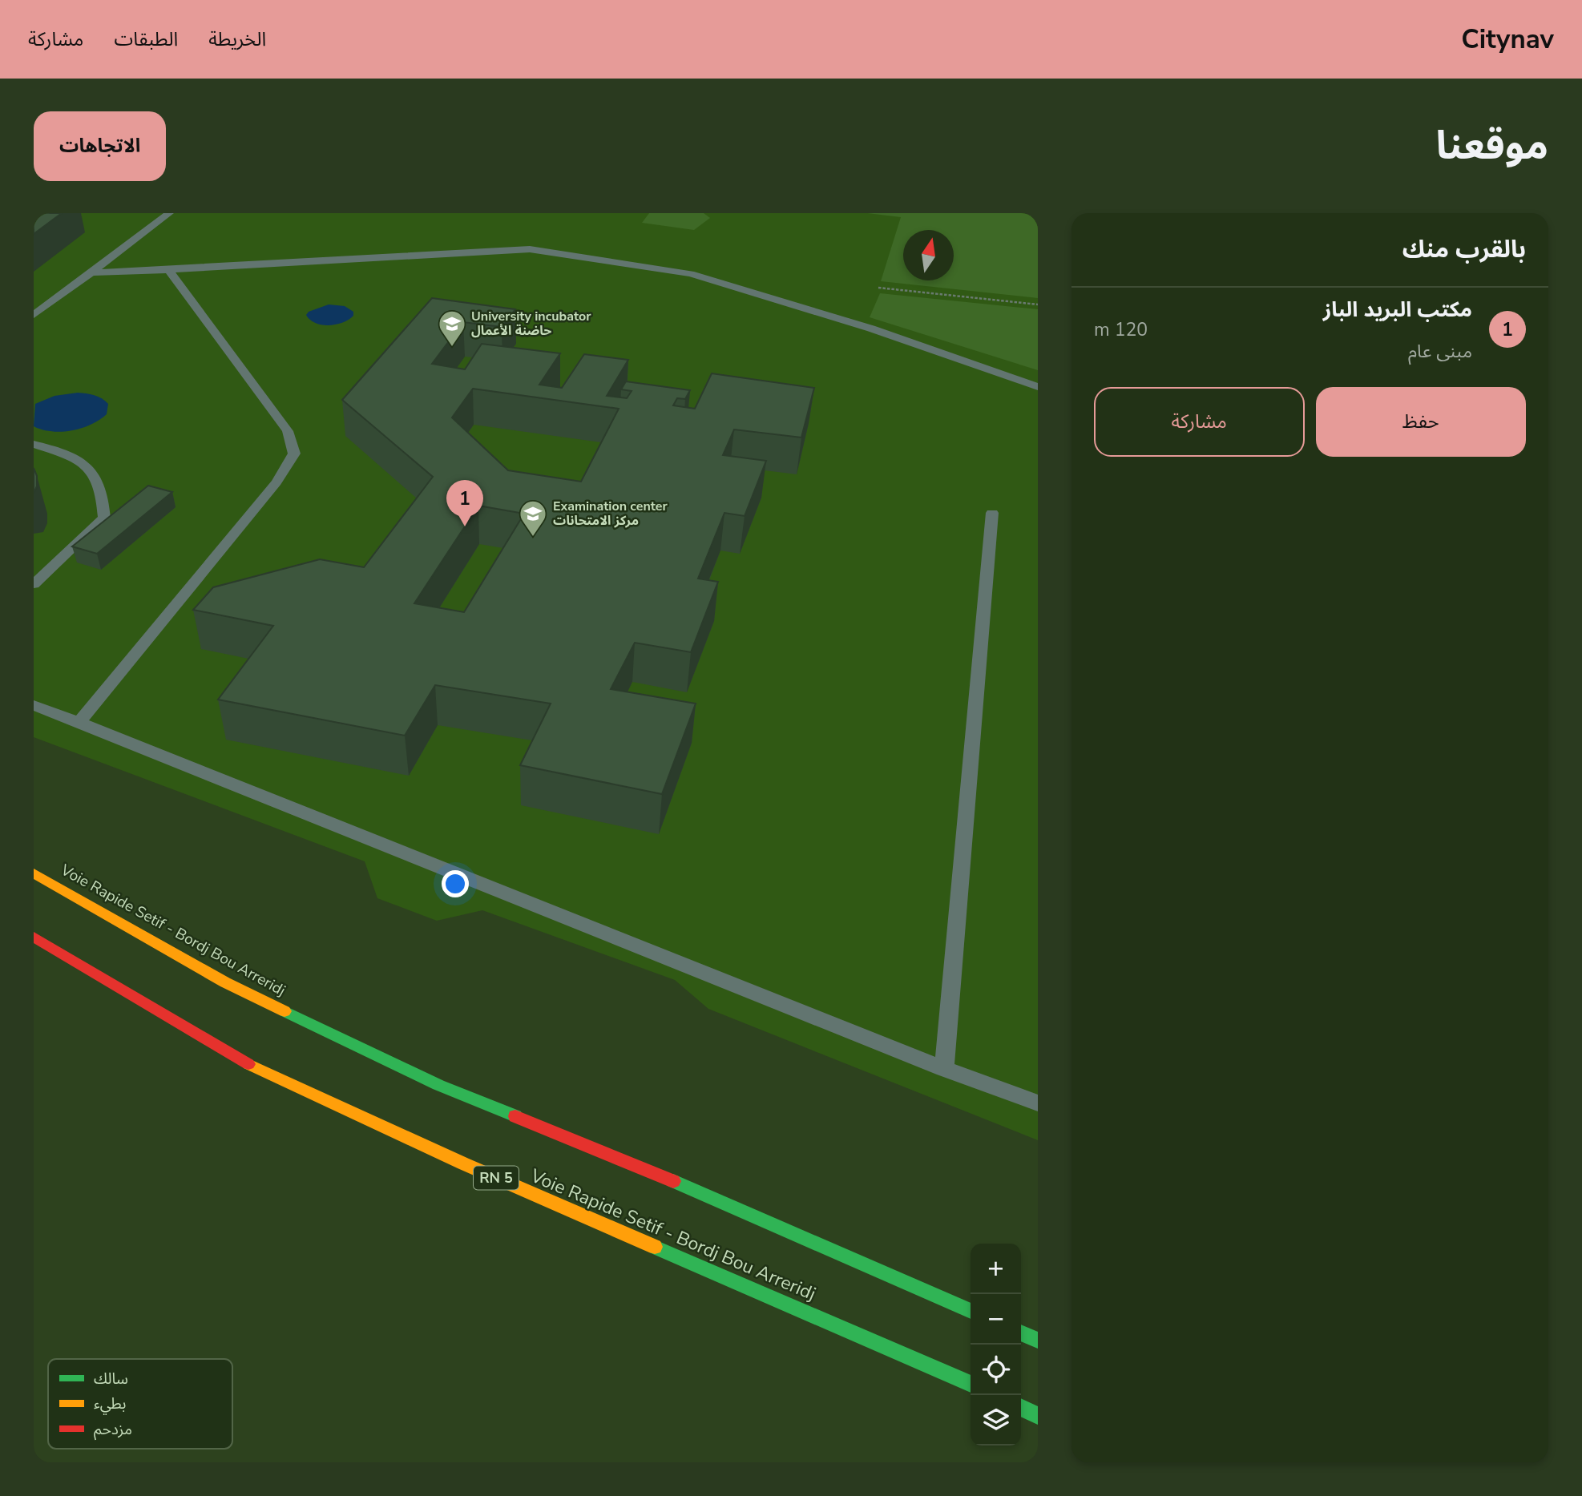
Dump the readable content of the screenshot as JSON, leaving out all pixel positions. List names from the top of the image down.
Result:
{
  "streets": {
    "highway": ["Voie Rapide Setif - Bordj Bou Arreridj", "RN 5"]
  },
  "places": {
    "school or university": ["University incubator حاضنة الأعمال", "Examination center مركز الامتحانات"]
  },
  "legend": ["سالك", "بطيء", "مزدحم"],
  "north": "top",
  "page": {
    "header": "Citynav",
    "nav": ["الخريطة", "الطبقات", "مشاركة"],
    "title": "موقعنا",
    "buttons": [
      "الاتجاهات",
      ["حفظ", "مشاركة"]
    ],
    "heading": "بالقرب منك",
    "list": [
      {
        "mark": "1",
        "name": "مكتب البريد الباز",
        "note": "مبنى عام",
        "value": "120 m"
      }
    ],
    "pins": "1",
    "map_buttons": ["+", "−"]
  }
}
